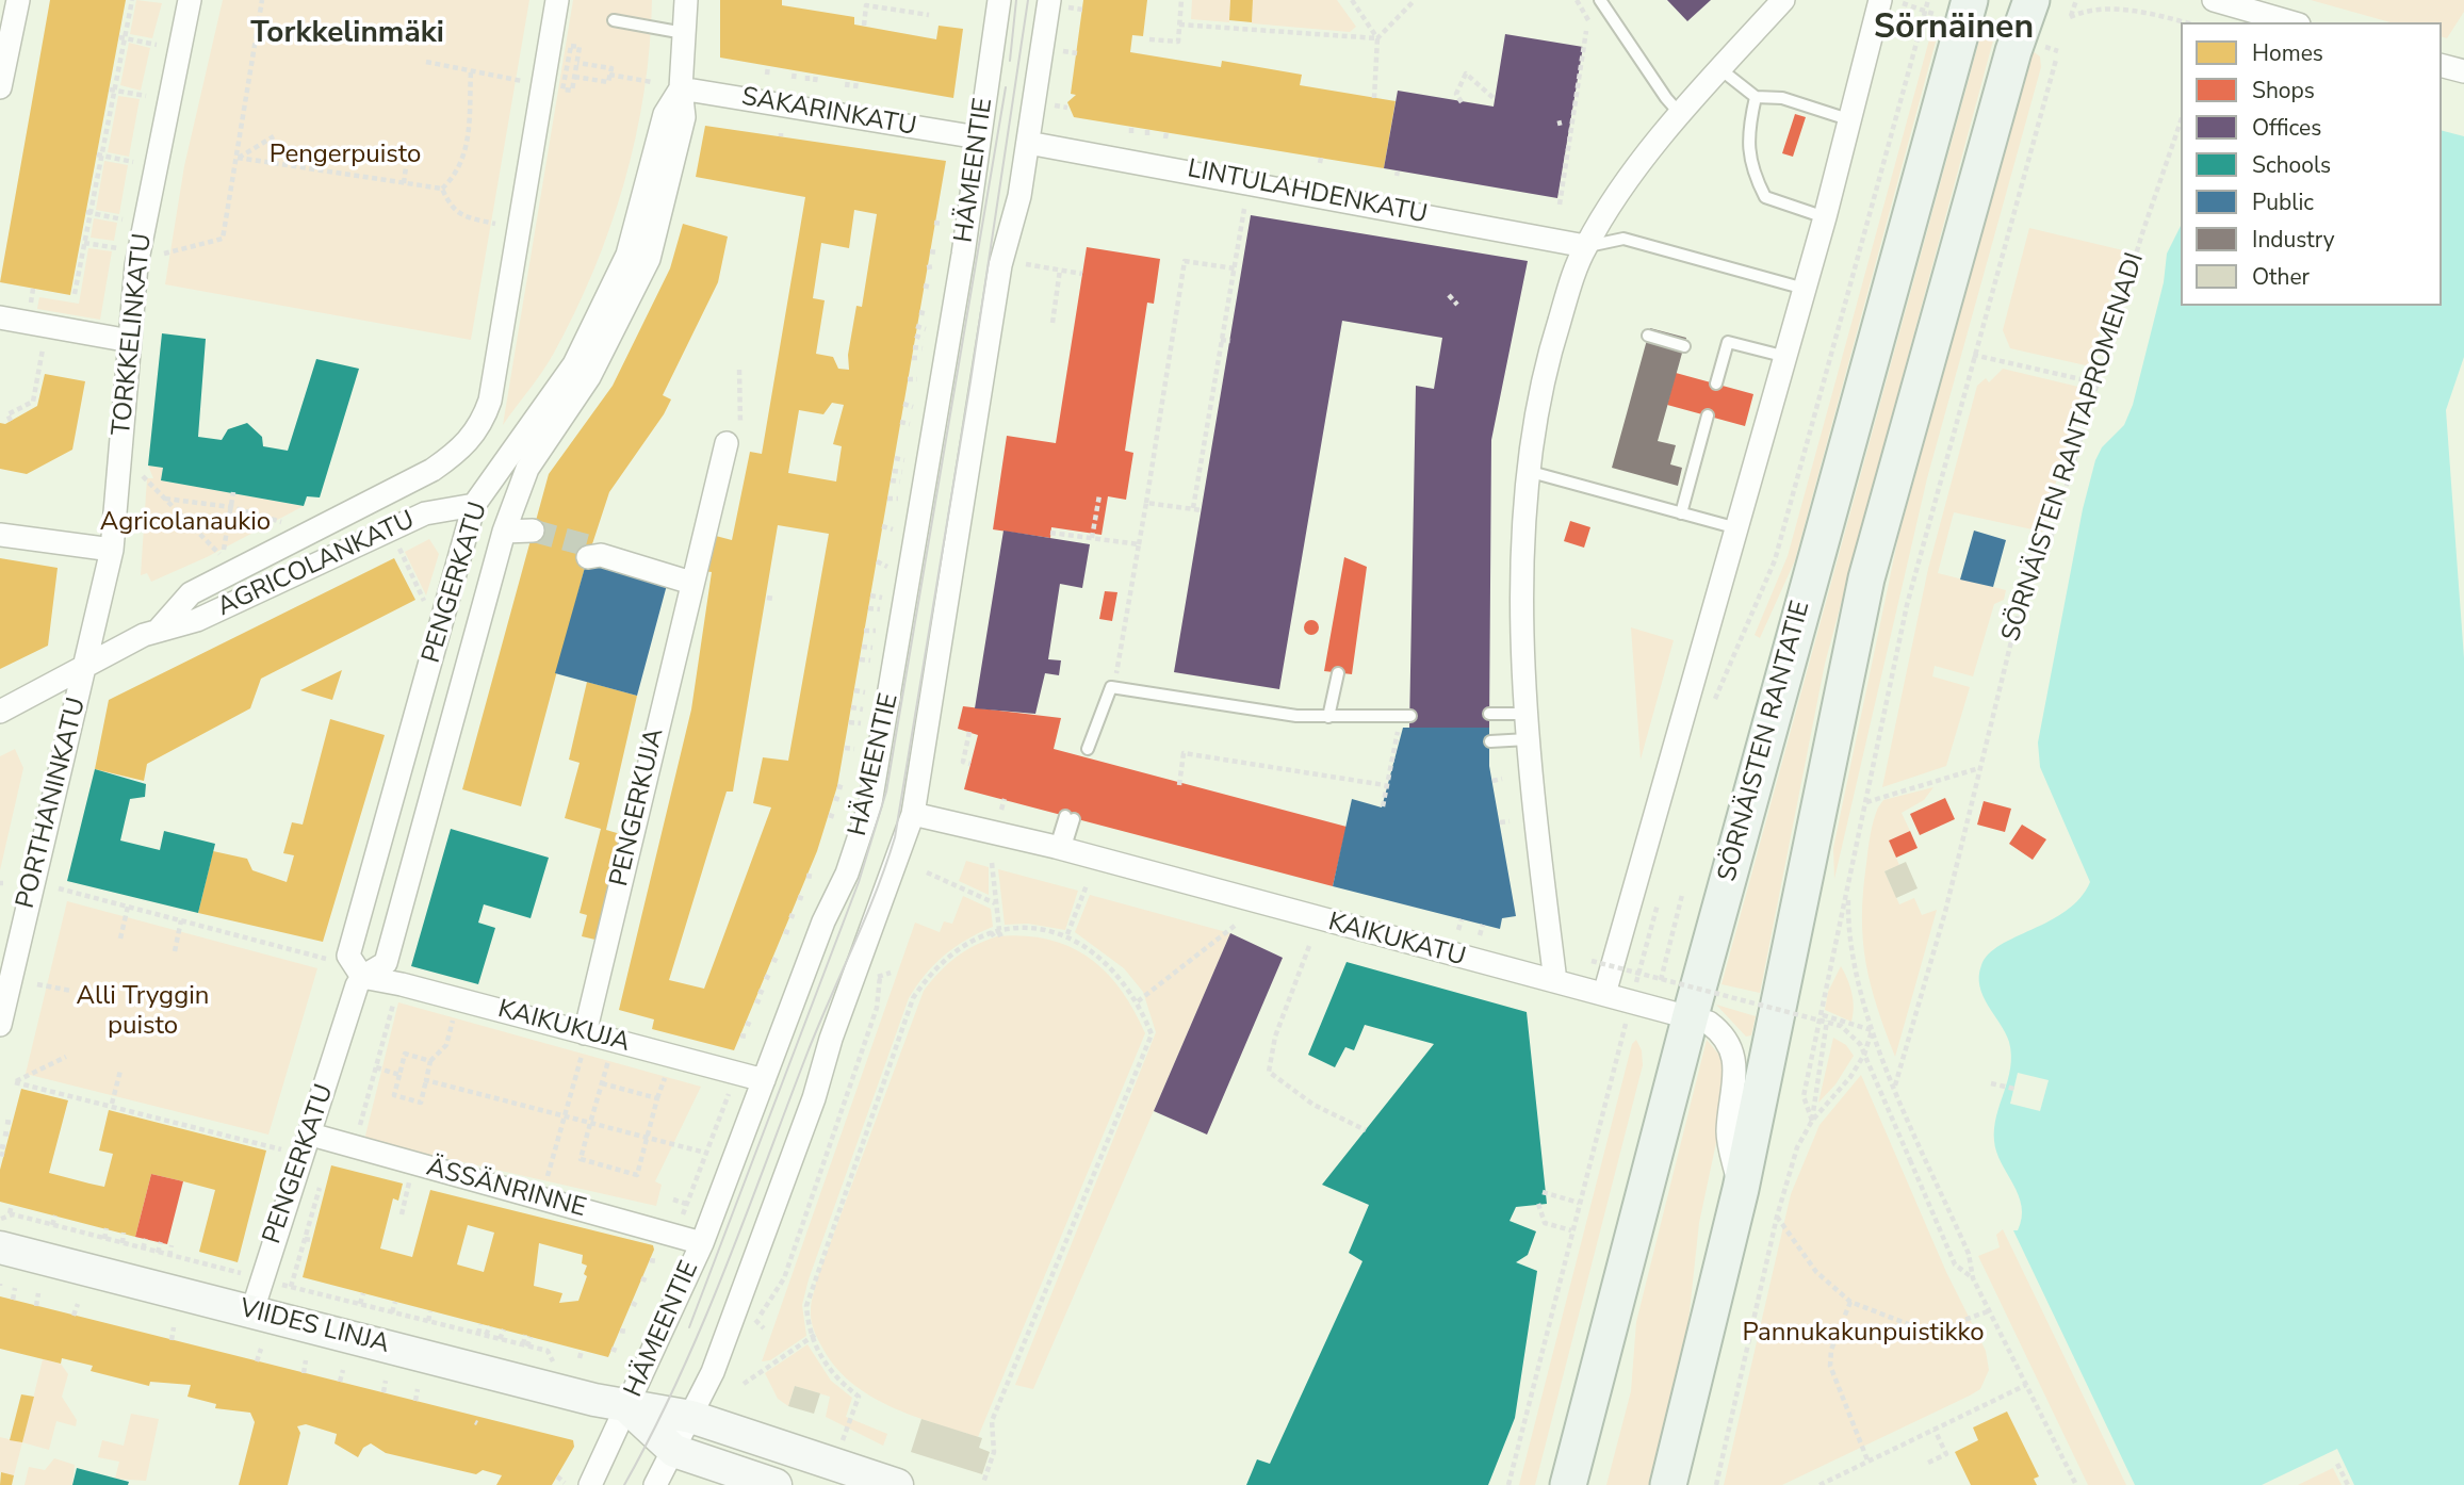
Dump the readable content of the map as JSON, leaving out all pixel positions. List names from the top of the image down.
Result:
{
  "streets": {
    "main road": ["SÖRNÄISTEN RANTATIE"],
    "street": [
      "SAKARINKATU",
      "HÄMEENTIE",
      "LINTULAHDENKATU",
      "TORKKELINKATU",
      "AGRICOLANKATU",
      "PENGERKATU",
      "PORTHANINKATU",
      "PENGERKUJA",
      "KAIKUKATU",
      "KAIKUKUJA",
      "ÄSSÄNRINNE",
      "VIIDES LINJA"
    ],
    "path": ["SÖRNÄISTEN RANTAPROMENADI"]
  },
  "crossings": [
    ["SAKARINKATU", "HÄMEENTIE"],
    ["SAKARINKATU", "PENGERKATU"],
    ["HÄMEENTIE", "LINTULAHDENKATU"],
    ["HÄMEENTIE", "KAIKUKATU"],
    ["HÄMEENTIE", "KAIKUKUJA"],
    ["HÄMEENTIE", "ÄSSÄNRINNE"],
    ["HÄMEENTIE", "VIIDES LINJA"],
    ["TORKKELINKATU", "AGRICOLANKATU"],
    ["TORKKELINKATU", "PORTHANINKATU"],
    ["AGRICOLANKATU", "PENGERKATU"],
    ["AGRICOLANKATU", "PORTHANINKATU"],
    ["PENGERKATU", "KAIKUKUJA"],
    ["PENGERKATU", "ÄSSÄNRINNE"],
    ["PENGERKATU", "VIIDES LINJA"],
    ["SÖRNÄISTEN RANTATIE", "KAIKUKATU"],
    ["PENGERKUJA", "KAIKUKUJA"]
  ],
  "districts": ["Sörnäinen", "Torkkelinmäki"],
  "parks": [
    "Pengerpuisto",
    "Agricolanaukio",
    "Alli Tryggin puisto",
    "Pannukakunpuistikko"
  ],
  "legend": [
    "Homes",
    "Shops",
    "Offices",
    "Schools",
    "Public",
    "Industry",
    "Other"
  ]
}
